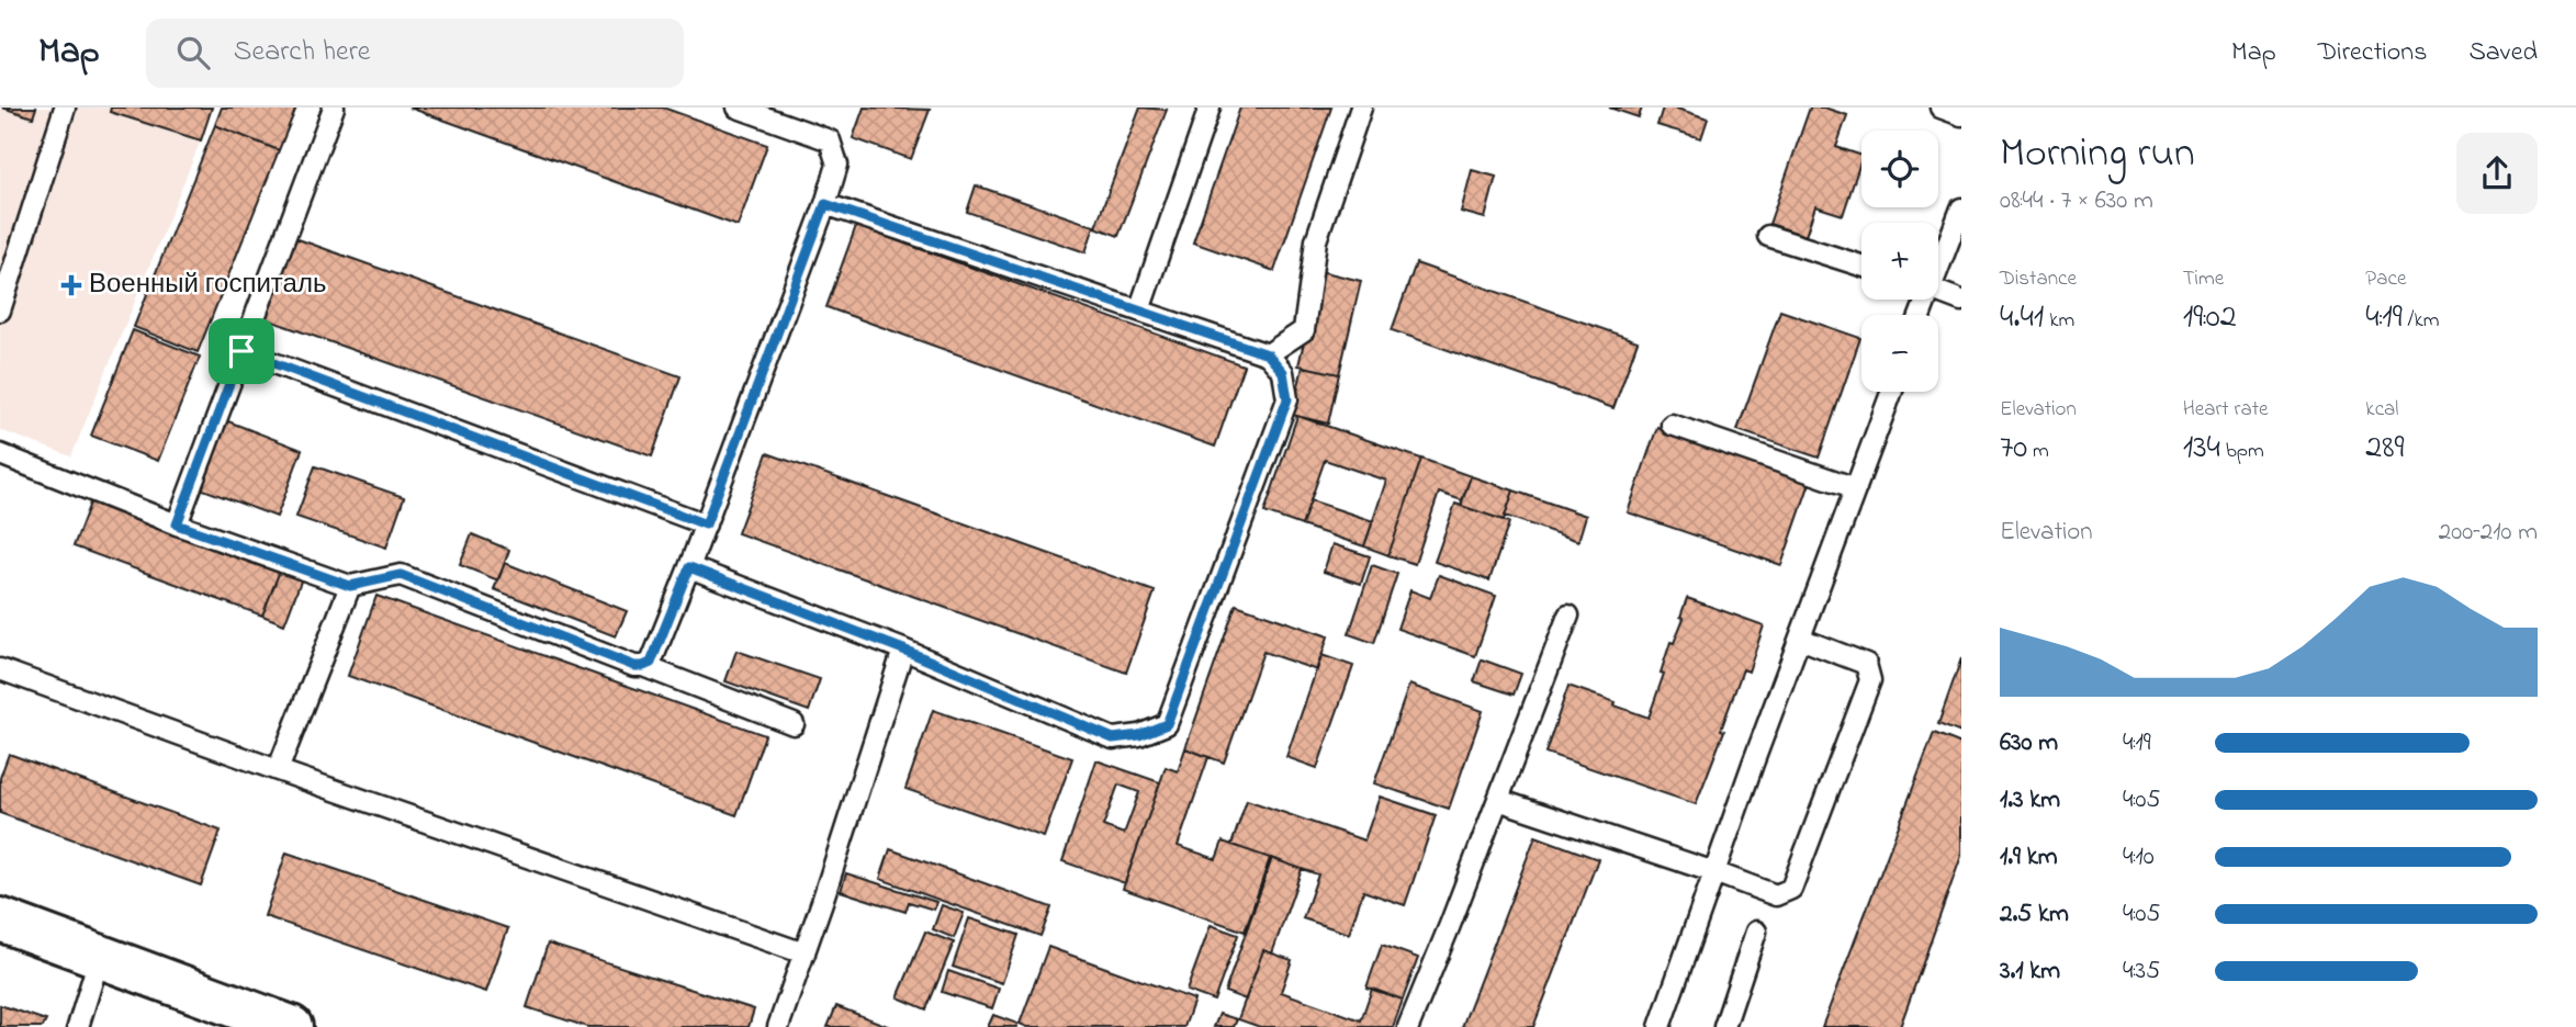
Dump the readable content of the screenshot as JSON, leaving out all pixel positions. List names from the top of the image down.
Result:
{
  "places": {
    "health": ["Военный госпиталь"]
  },
  "page": {
    "header": "Map",
    "search": "Search here",
    "nav": ["Map", "Directions", "Saved"],
    "heading": ["Morning run", "08:44 · 7 × 630 m"],
    "map_buttons": ["+", "−"],
    "stats": [
      ["Distance", "4.41 km"],
      ["Time", "19:02"],
      ["Pace", "4:19 /km"],
      ["Elevation", "70 m"],
      ["Heart rate", "134 bpm"],
      ["kcal", "289"]
    ],
    "chart": ["Elevation", "200–210 m"],
    "list": [
      {
        "name": "630 m",
        "note": "4:19"
      },
      {
        "name": "1.3 km",
        "note": "4:05"
      },
      {
        "name": "1.9 km",
        "note": "4:10"
      },
      {
        "name": "2.5 km",
        "note": "4:05"
      },
      {
        "name": "3.1 km",
        "note": "4:35"
      }
    ]
  }
}
